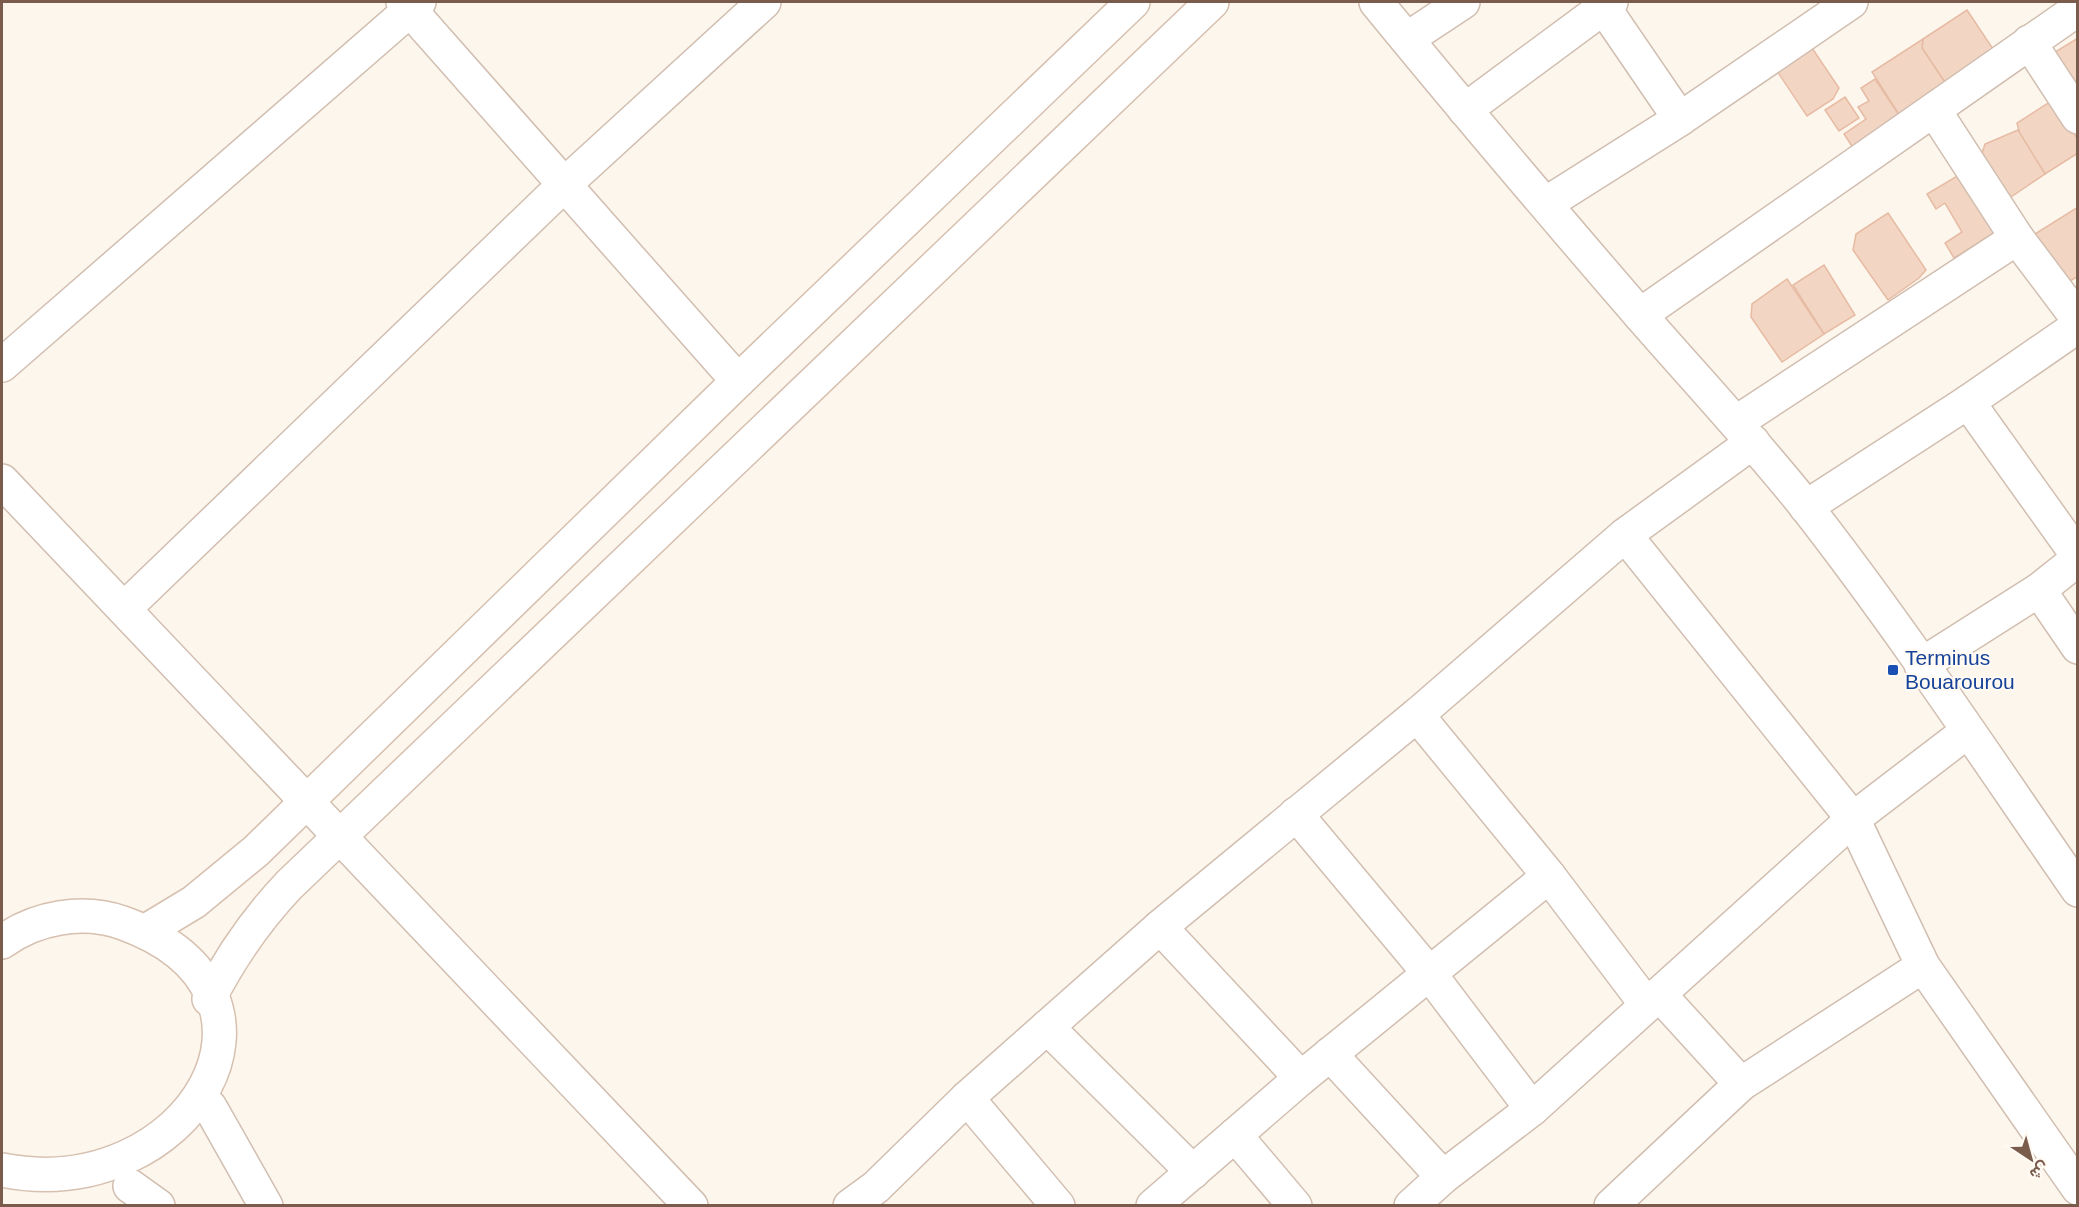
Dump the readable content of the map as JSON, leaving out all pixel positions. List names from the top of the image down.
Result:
{
  "places": {
    "transit": ["Terminus Bouarourou"]
  },
  "north": "bottom right"
}
